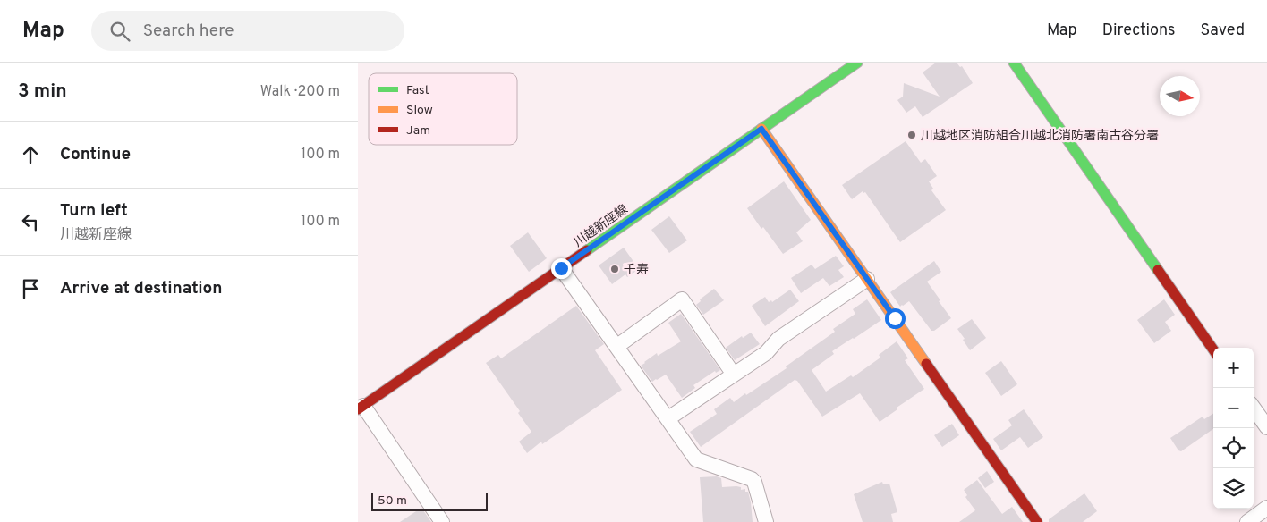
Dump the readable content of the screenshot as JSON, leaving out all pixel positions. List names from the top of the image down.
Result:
{
  "streets": {
    "street": ["川越新座線"]
  },
  "places": ["川越地区消防組合川越北消防署南古谷分署", "千寿"],
  "legend": ["Fast", "Slow", "Jam"],
  "scale_bar": "50 m",
  "north": "right",
  "page": {
    "header": "Map",
    "search": "Search here",
    "nav": ["Map", "Directions", "Saved"],
    "heading": ["3 min", "Walk · 200 m"],
    "list": [
      ["Continue", "100 m"],
      ["Turn left", "川越新座線", "100 m"],
      "Arrive at destination"
    ],
    "map_buttons": ["+", "−"],
    "scale": "50 m"
  }
}
